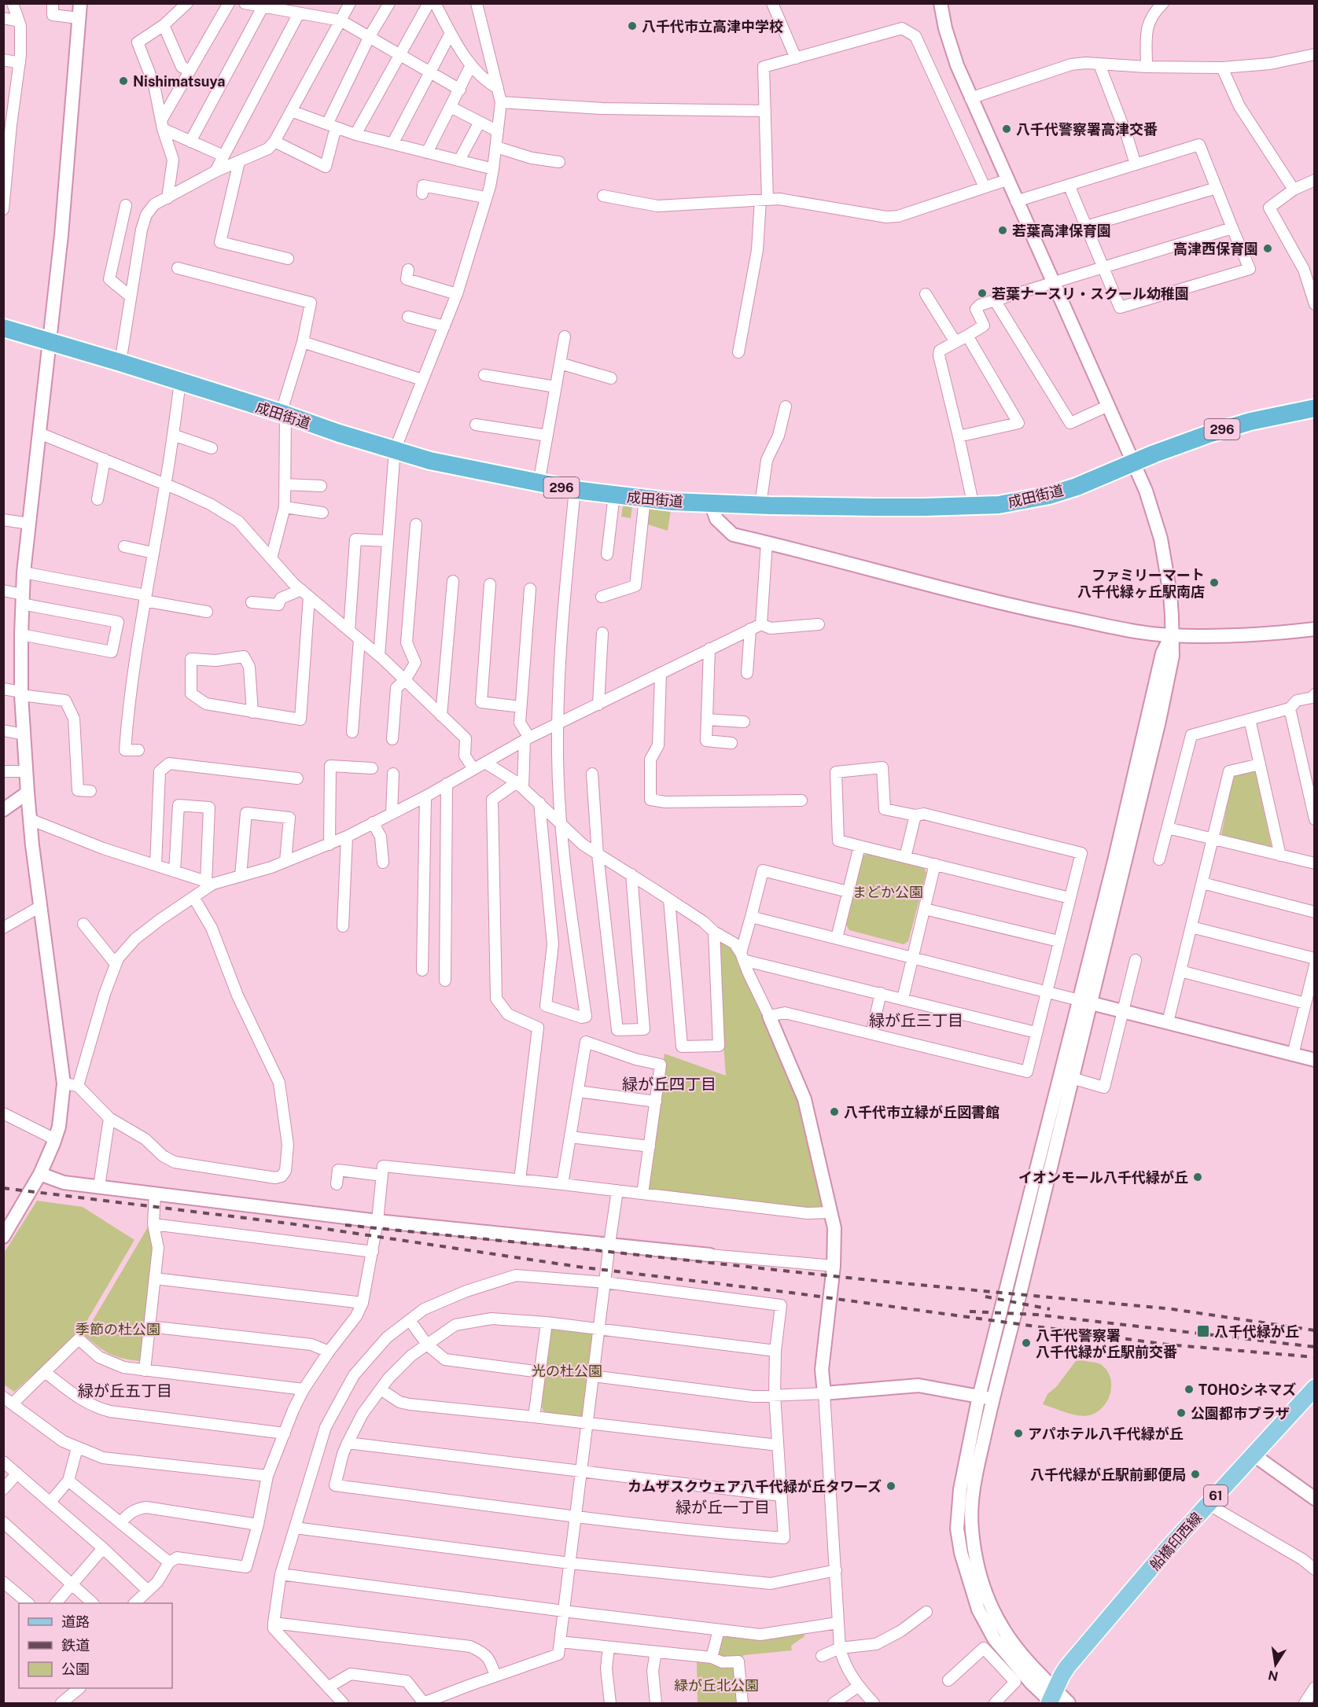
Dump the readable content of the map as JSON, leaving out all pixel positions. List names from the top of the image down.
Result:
{
  "streets": {
    "highway": ["成田街道", "296"],
    "main road": ["61", "船橋印西線"]
  },
  "districts": [
    "緑が丘三丁目",
    "緑が丘四丁目",
    "緑が丘五丁目",
    "緑が丘一丁目"
  ],
  "parks": [
    "まどか公園",
    "季節の杜公園",
    "光の杜公園",
    "緑が丘北公園"
  ],
  "places": {
    "other": [
      "八千代市立高津中学校",
      "Nishimatsuya",
      "八千代警察署高津交番",
      "若葉高津保育園",
      "高津西保育園",
      "若葉ナースリ・スクール幼稚園",
      "ファミリーマート 八千代緑ヶ丘駅南店",
      "八千代市立緑が丘図書館",
      "イオンモール八千代緑が丘",
      "八千代警察署 八千代緑が丘駅前交番",
      "TOHOシネマズ",
      "公園都市プラザ",
      "アパホテル八千代緑が丘",
      "八千代緑が丘駅前郵便局",
      "カムザスクウェア八千代緑が丘タワーズ"
    ],
    "transit": ["八千代緑が丘"]
  },
  "legend": ["道路", "鉄道", "公園"],
  "north": "bottom"
}
